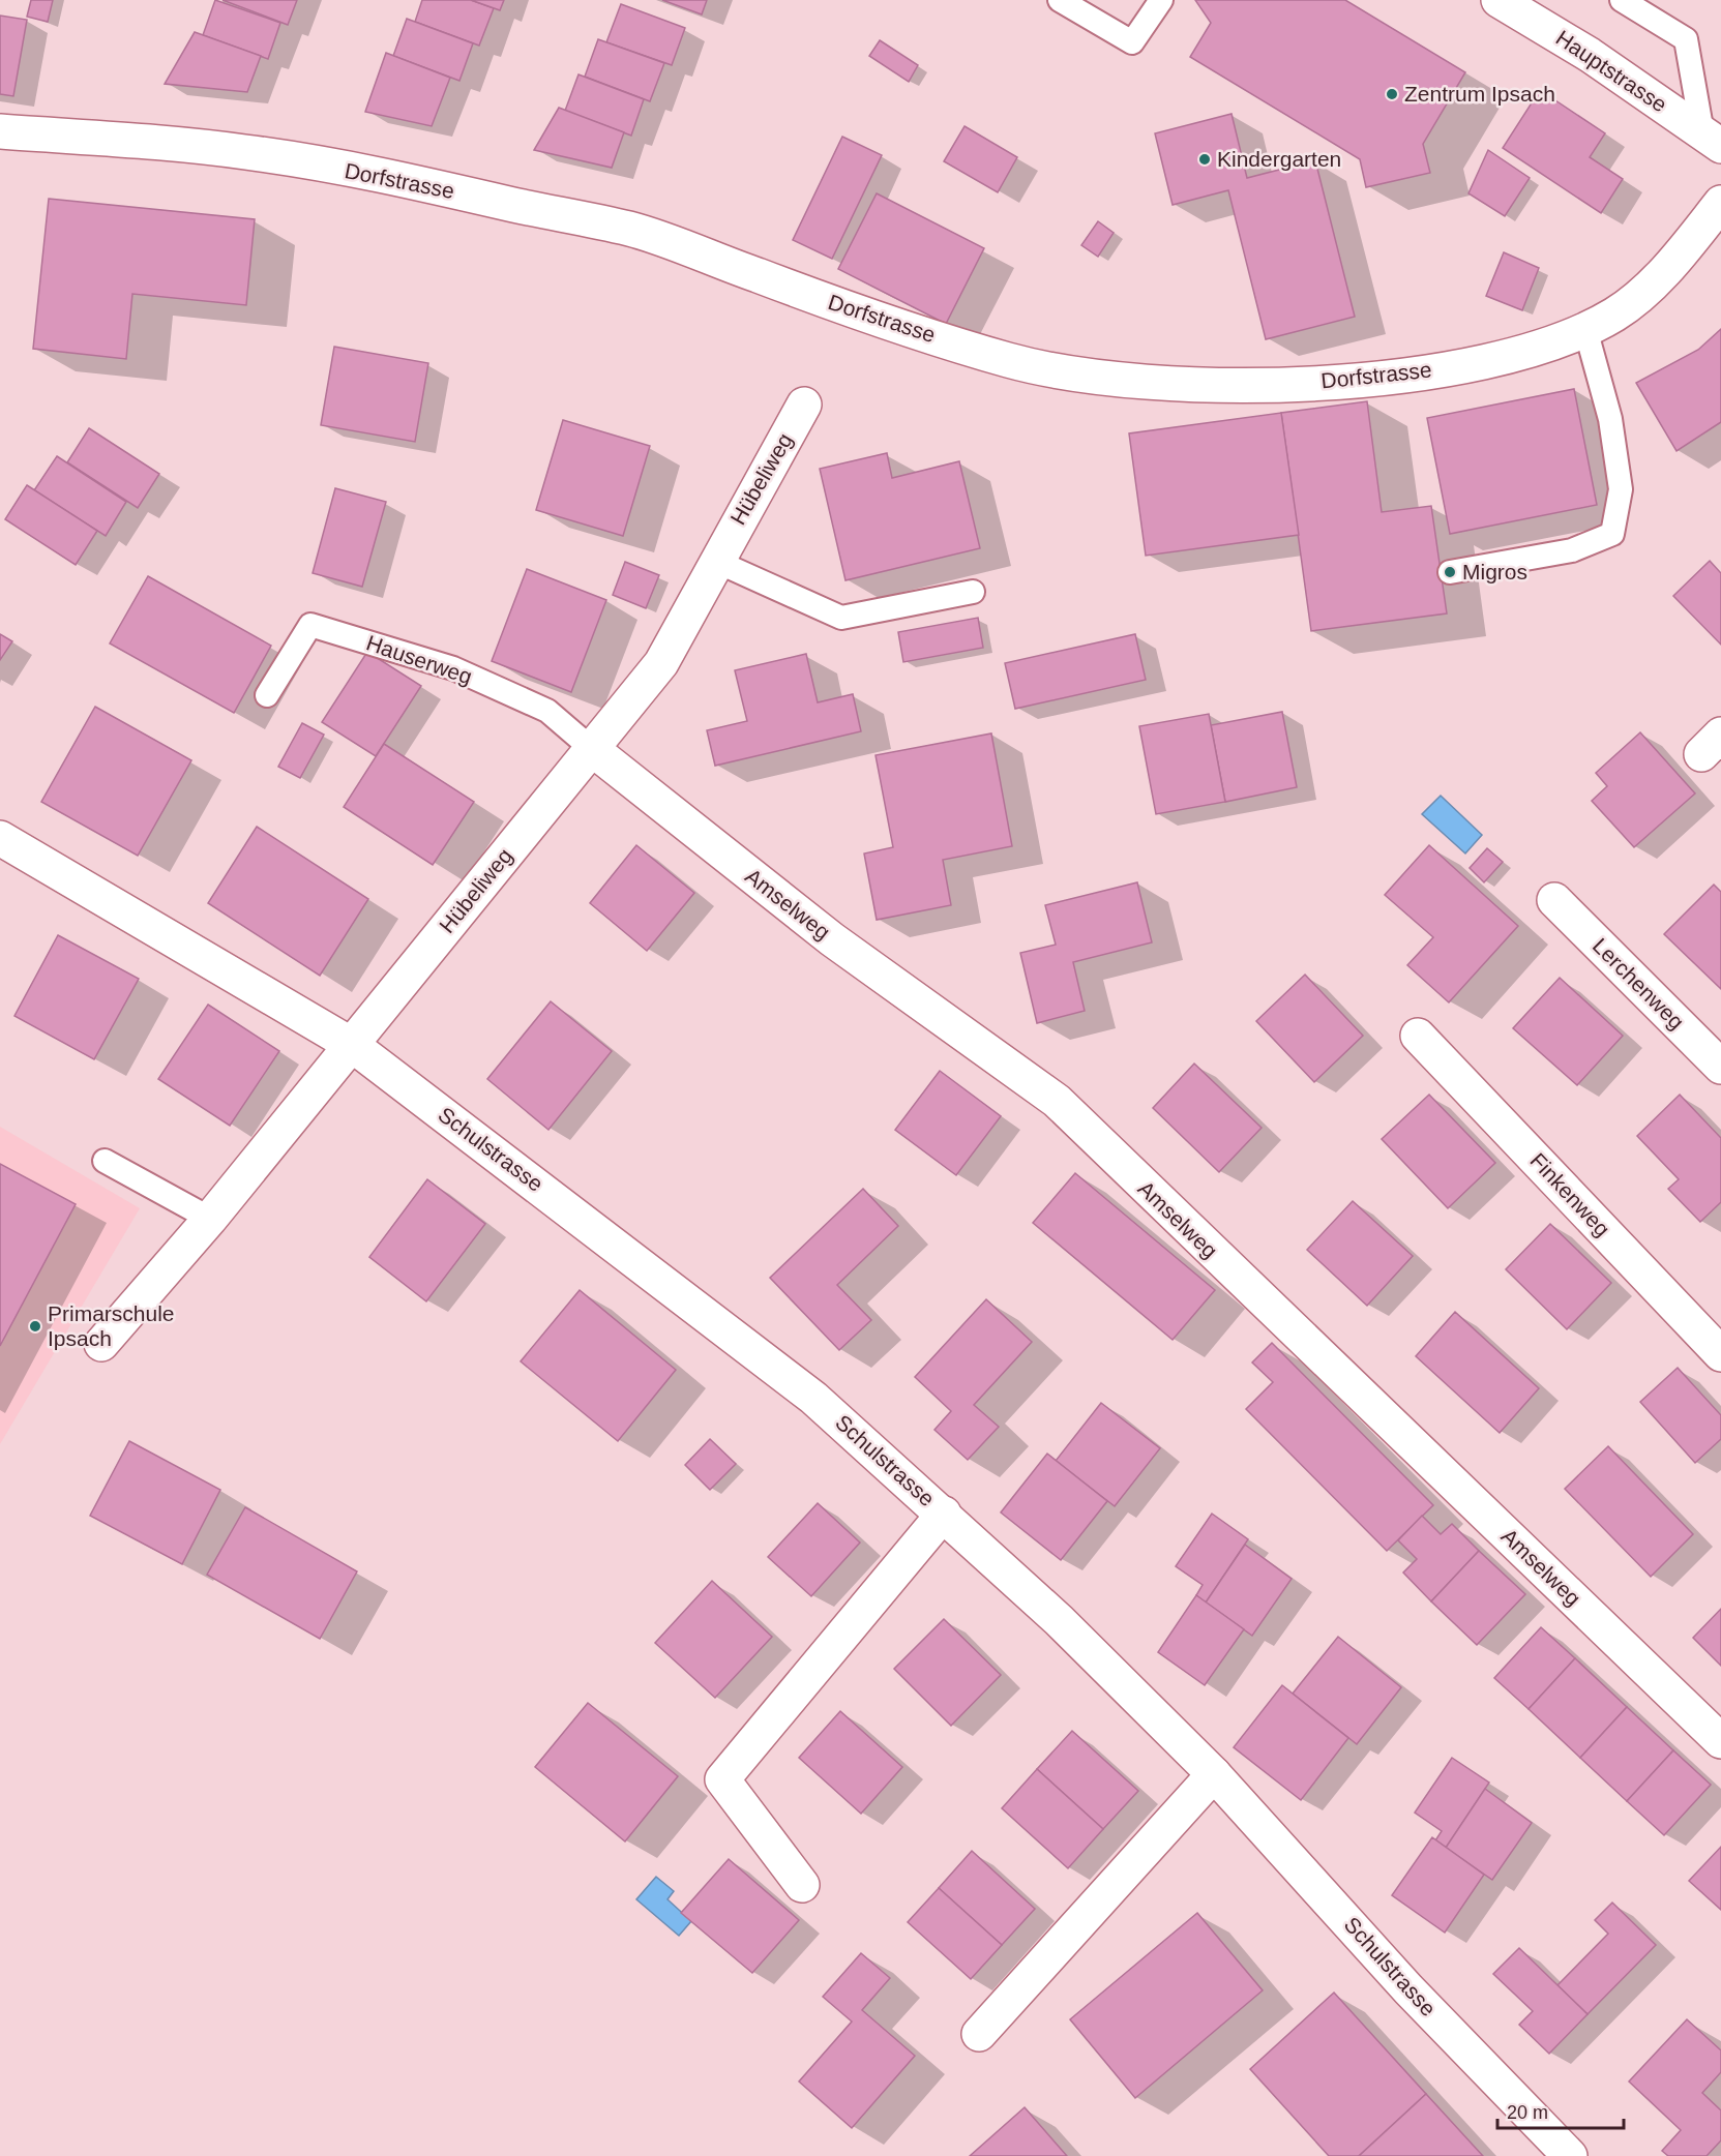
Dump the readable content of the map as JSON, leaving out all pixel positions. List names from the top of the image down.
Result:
{
  "streets": {
    "street": [
      "Hauptstrasse",
      "Dorfstrasse",
      "Hübeliweg",
      "Amselweg",
      "Lerchenweg",
      "Schulstrasse",
      "Finkenweg"
    ],
    "lane": ["Hauserweg"]
  },
  "crossings": [
    ["Hübeliweg", "Hauserweg"],
    ["Hübeliweg", "Amselweg"],
    ["Hübeliweg", "Schulstrasse"],
    ["Hauserweg", "Amselweg"]
  ],
  "places": [
    "Zentrum Ipsach",
    "Kindergarten",
    "Migros",
    "Primarschule Ipsach"
  ],
  "scale_bar": "20 m"
}
